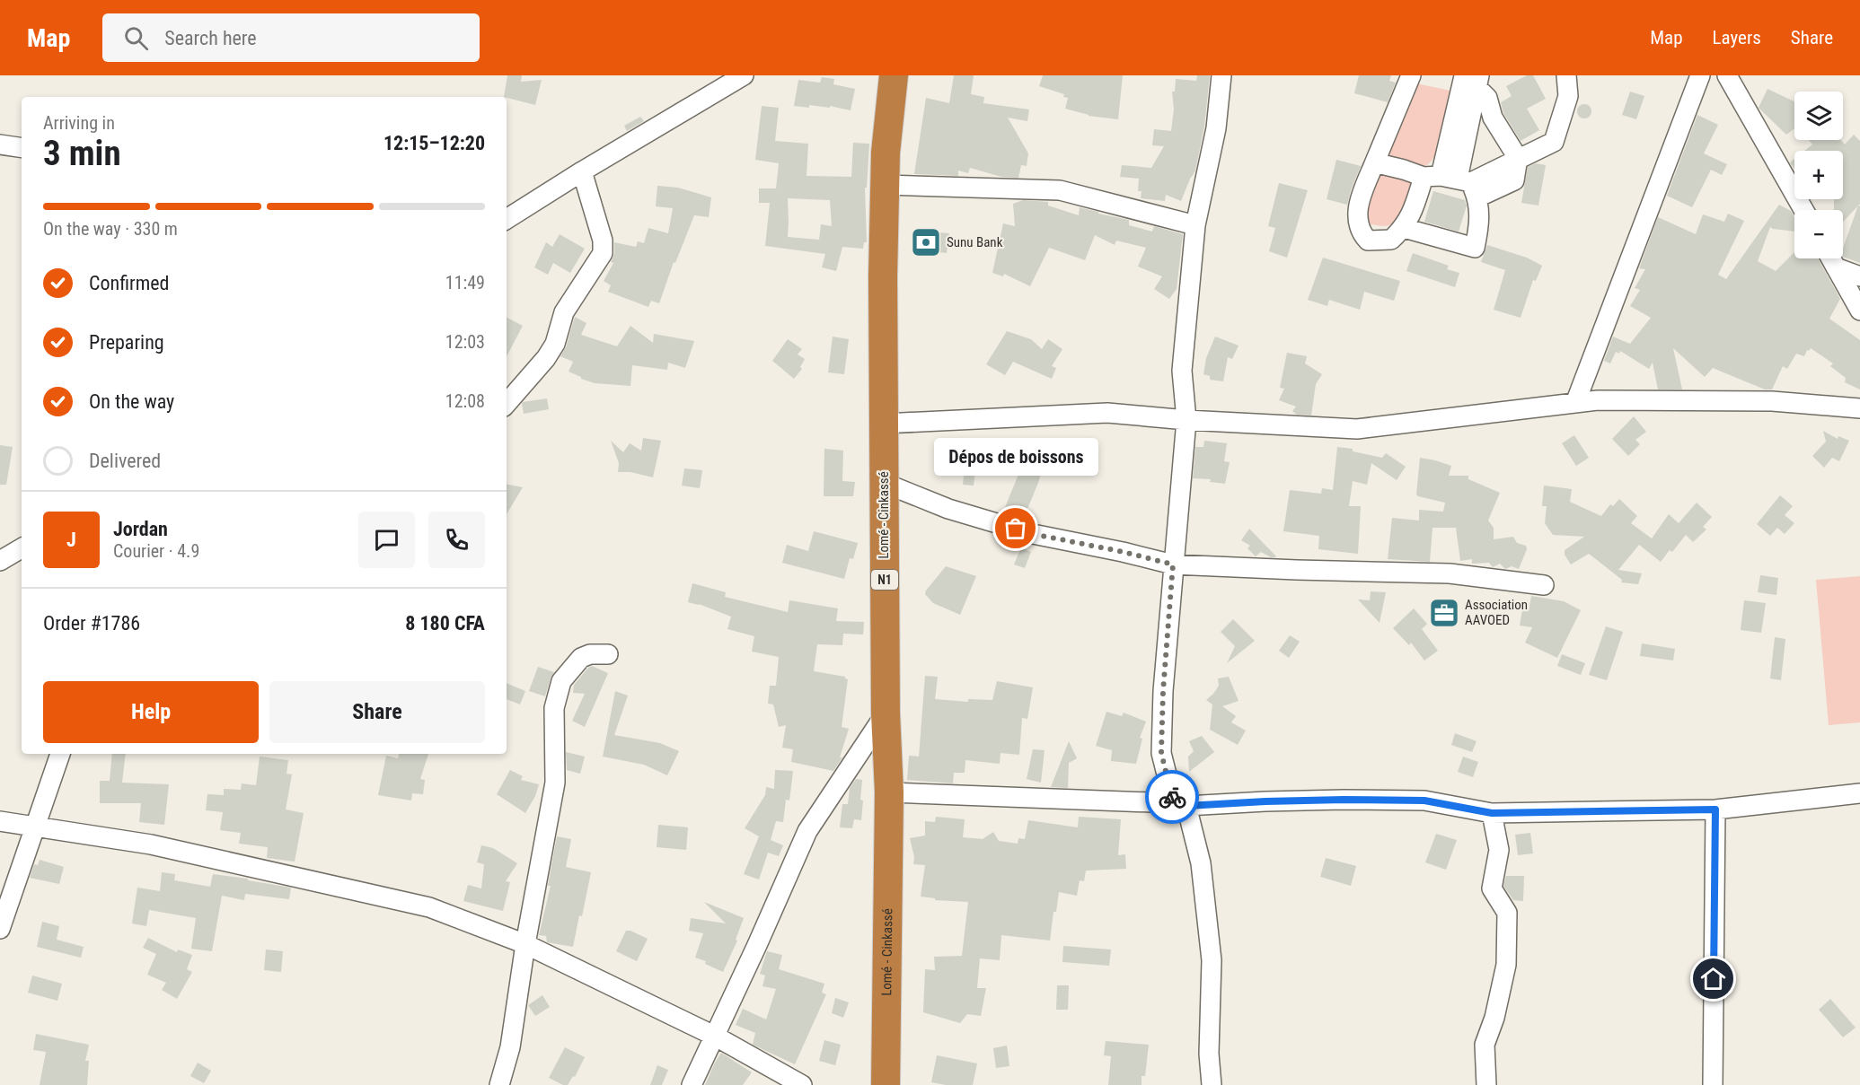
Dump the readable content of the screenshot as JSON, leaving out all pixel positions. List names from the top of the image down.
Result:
{
  "streets": {
    "highway": ["Lomé - Cinkassé", "N1"]
  },
  "places": {
    "bank": ["Sunu Bank"],
    "other": ["Dépos de boissons"],
    "office": ["Association AAVOED"]
  },
  "page": {
    "header": "Map",
    "search": "Search here",
    "nav": ["Map", "Layers", "Share"],
    "map_buttons": ["+", "−"],
    "heading": ["3 min", "Arriving in", "12:15–12:20"],
    "panel": [
      "Jordan",
      "Courier · 4.9",
      "Order #1786",
      "8 180 CFA"
    ],
    "bar": "On the way · 330 m",
    "list": [
      ["Confirmed", "11:49"],
      ["Preparing", "12:03"],
      ["On the way", "12:08"],
      "Delivered"
    ],
    "bubble": "Dépos de boissons",
    "round": "J",
    "buttons": ["Help", "Share"]
  }
}
